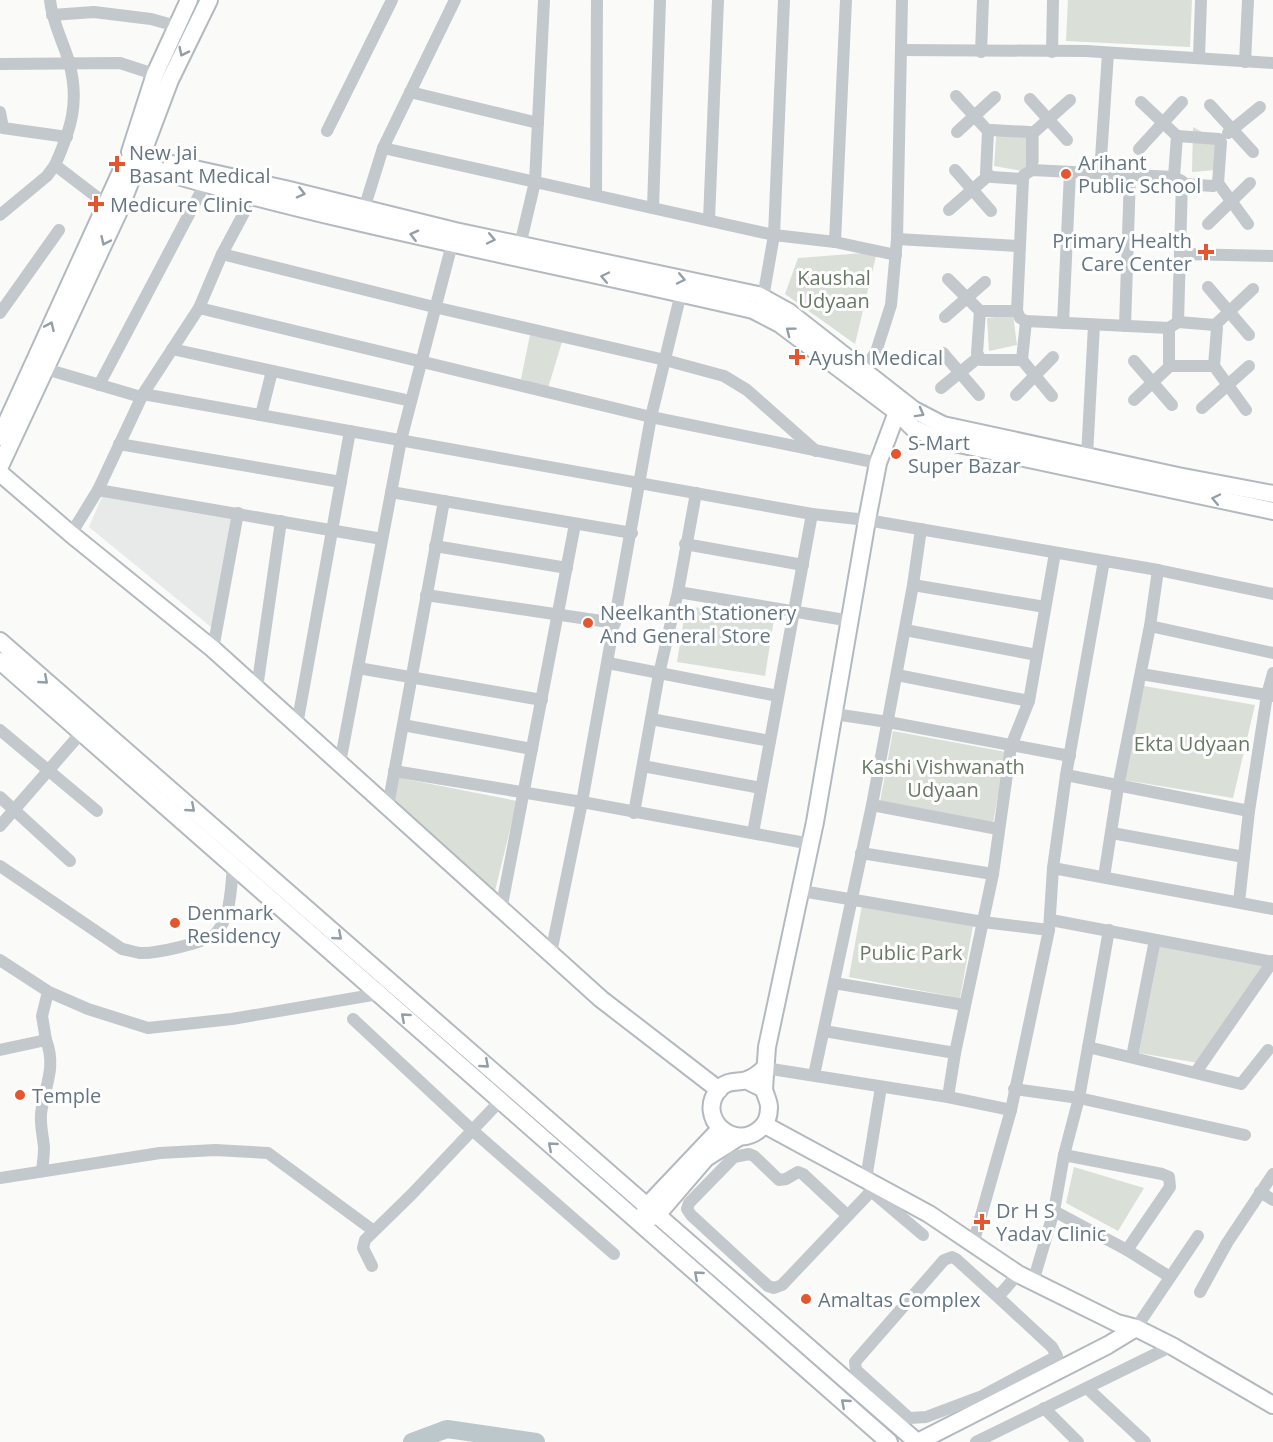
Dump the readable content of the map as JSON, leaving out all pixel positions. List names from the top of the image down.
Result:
{
  "parks": [
    "Kaushal Udyaan",
    "Ekta Udyaan",
    "Kashi Vishwanath Udyaan",
    "Public Park"
  ],
  "places": {
    "health": [
      "New Jai Basant Medical",
      "Medicure Clinic",
      "Primary Health Care Center",
      "Ayush Medical",
      "Dr H S Yadav Clinic"
    ],
    "other": [
      "Arihant Public School",
      "S-Mart Super Bazar",
      "Neelkanth Stationery And General Store",
      "Denmark Residency",
      "Temple",
      "Amaltas Complex"
    ]
  }
}
